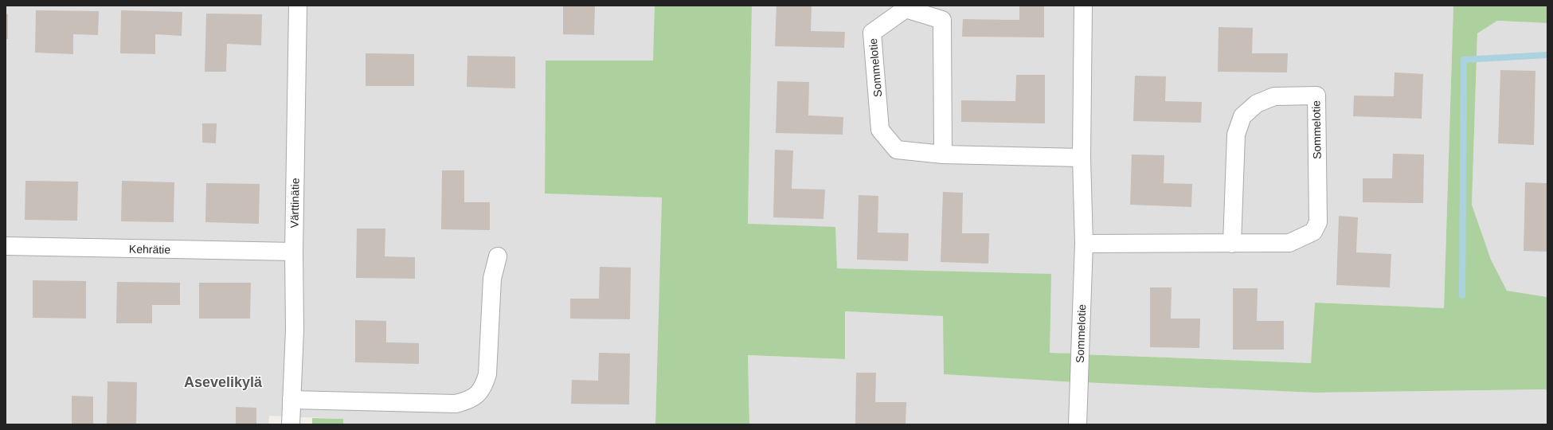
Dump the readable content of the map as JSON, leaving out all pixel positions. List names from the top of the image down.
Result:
{
  "streets": {
    "street": ["Sommelotie", "Värttinätie", "Kehrätie"]
  },
  "crossings": [
    ["Värttinätie", "Kehrätie"]
  ],
  "districts": ["Asevelikylä"]
}
